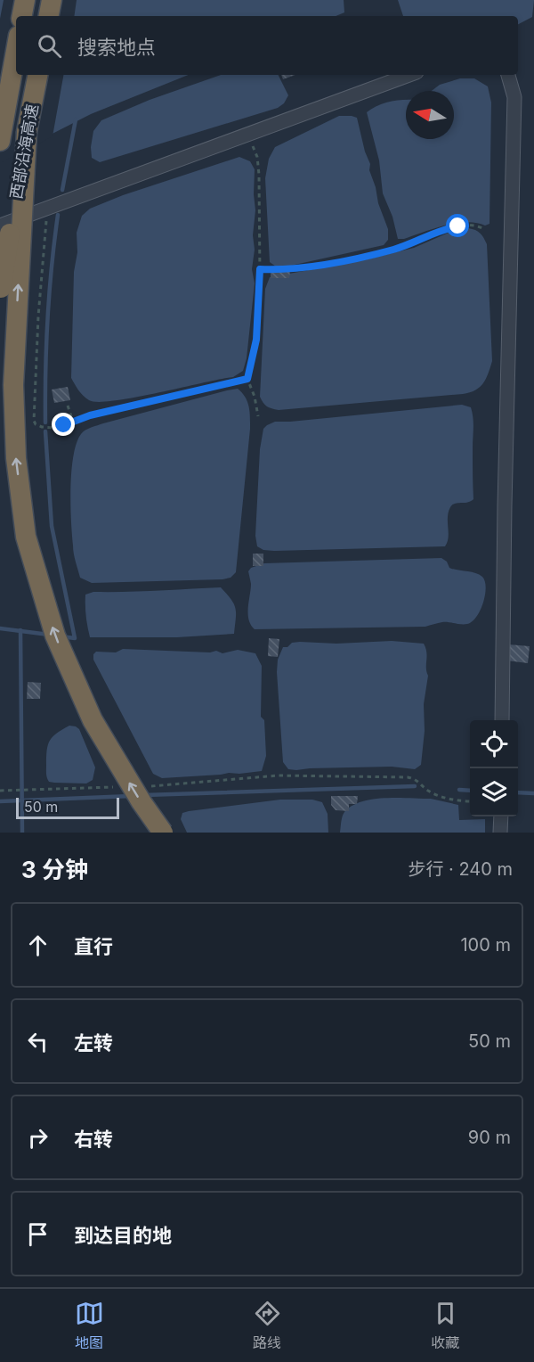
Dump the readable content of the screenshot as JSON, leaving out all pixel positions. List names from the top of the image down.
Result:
{
  "streets": {
    "highway": ["西部沿海高速"]
  },
  "scale_bar": "50 m",
  "north": "left",
  "page": {
    "search": "搜索地点",
    "scale": "50 m",
    "heading": ["3 分钟", "步行 · 240 m"],
    "list": [
      ["直行", "100 m"],
      ["左转", "50 m"],
      ["右转", "90 m"],
      "到达目的地"
    ],
    "nav": ["地图", "路线", "收藏"]
  }
}
